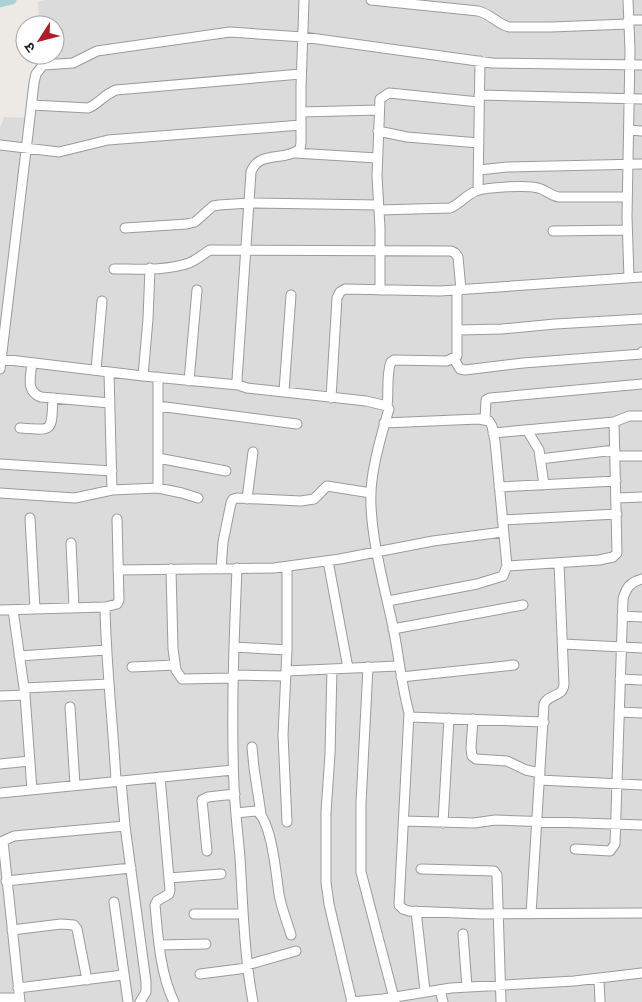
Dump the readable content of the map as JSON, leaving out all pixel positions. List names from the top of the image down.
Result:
{
  "north": "bottom left"
}
